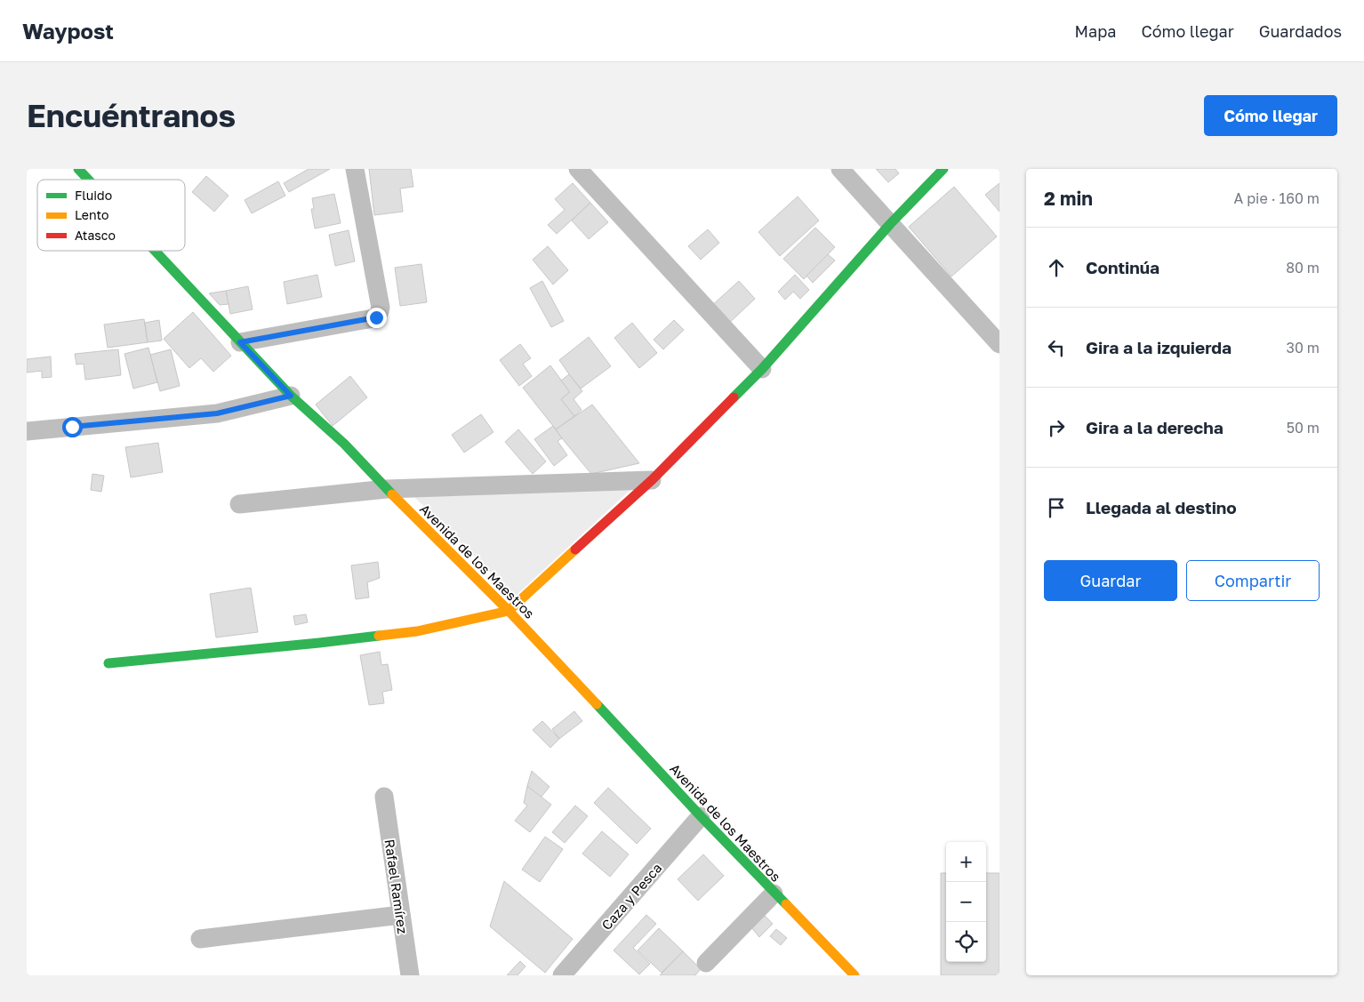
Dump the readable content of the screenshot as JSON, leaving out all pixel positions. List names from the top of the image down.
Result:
{
  "streets": {
    "street": ["Avenida de los Maestros", "Rafael Ramírez", "Caza y Pesca"]
  },
  "crossings": [
    ["Avenida de los Maestros", "Caza y Pesca"]
  ],
  "legend": ["Fluido", "Lento", "Atasco"],
  "page": {
    "header": "Waypost",
    "nav": ["Mapa", "Cómo llegar", "Guardados"],
    "buttons": [
      "Cómo llegar",
      ["Guardar", "Compartir"]
    ],
    "title": "Encuéntranos",
    "heading": ["2 min", "A pie · 160 m"],
    "list": [
      ["Continúa", "80 m"],
      ["Gira a la izquierda", "30 m"],
      ["Gira a la derecha", "50 m"],
      "Llegada al destino"
    ],
    "map_buttons": ["+", "−"]
  }
}
